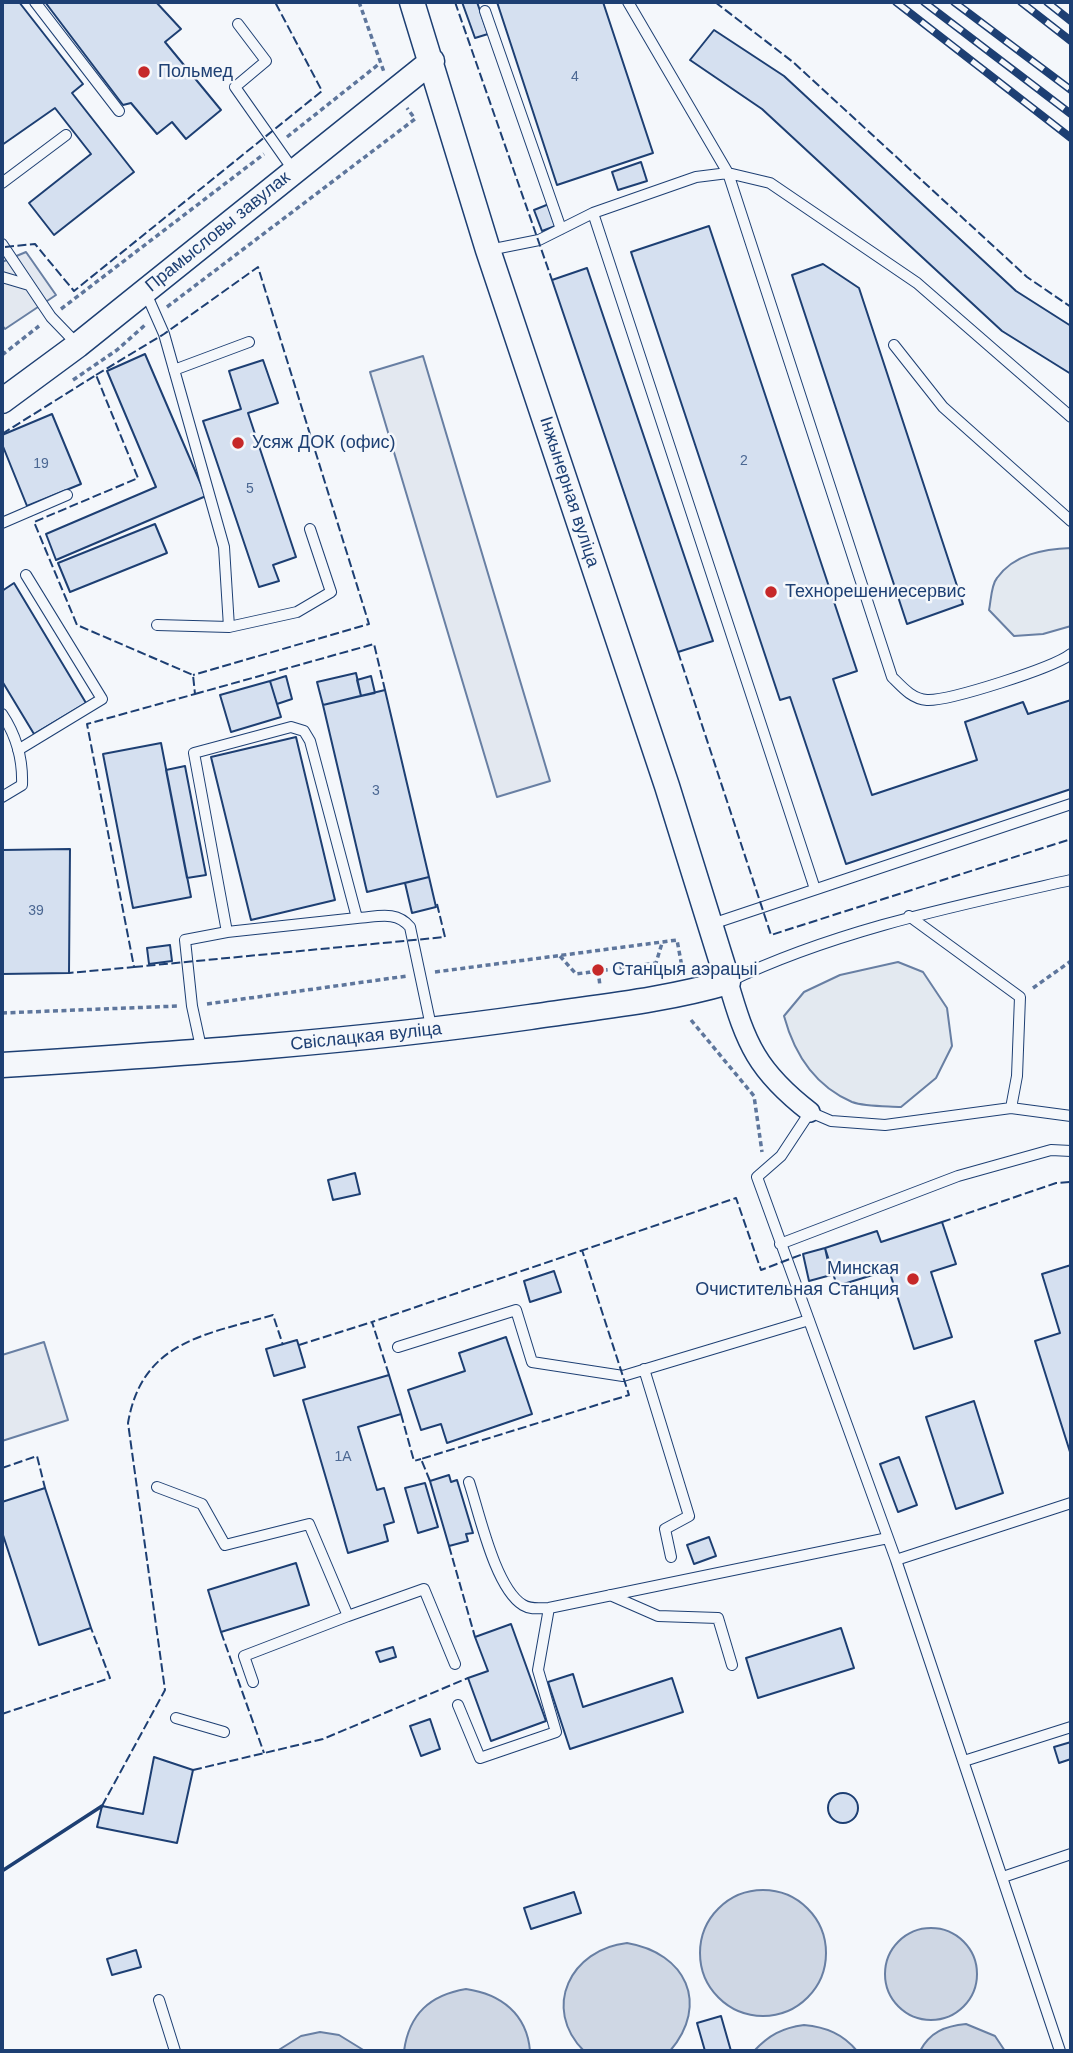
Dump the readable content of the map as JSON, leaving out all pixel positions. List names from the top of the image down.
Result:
{
  "streets": {
    "street": ["Прамысловы завулак", "Інжынерная вуліца", "Свіслацкая вуліца"]
  },
  "crossings": [
    ["Прамысловы завулак", "Інжынерная вуліца"],
    ["Інжынерная вуліца", "Свіслацкая вуліца"]
  ],
  "places": [
    "Польмед",
    "Усяж ДОК (офис)",
    "Технорешениесервис",
    "Станцыя аэрацыі",
    "Минская Очистительная Станция"
  ],
  "house_numbers": [
    "4",
    "2",
    "19",
    "5",
    "3",
    "39",
    "1А"
  ]
}
